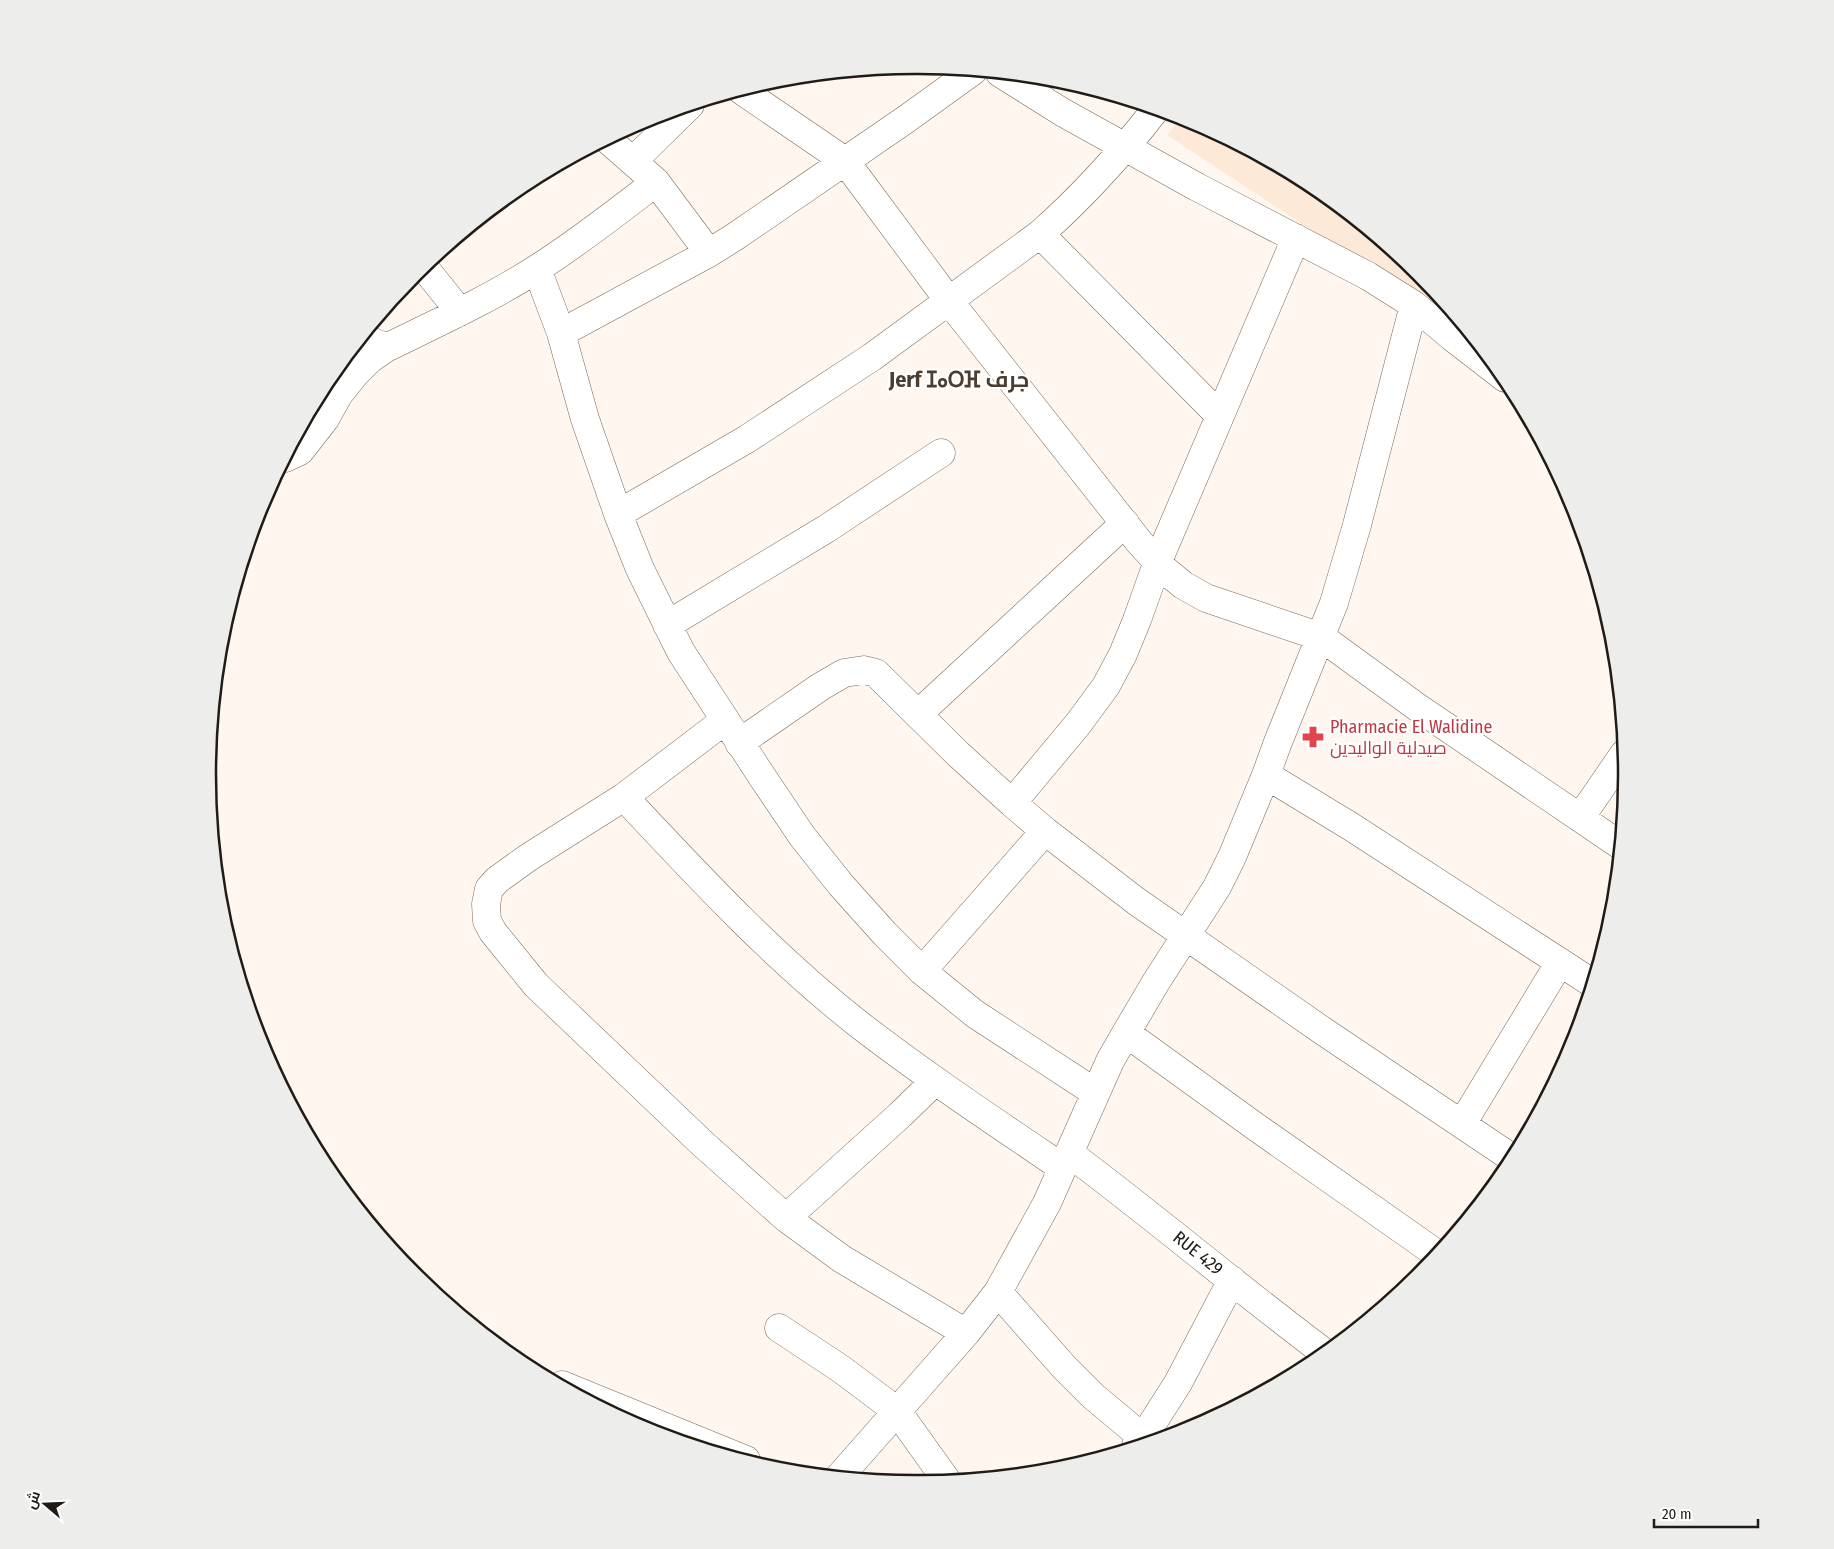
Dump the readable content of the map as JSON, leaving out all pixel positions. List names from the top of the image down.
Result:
{
  "streets": {
    "street": ["RUE 429"]
  },
  "districts": ["Jerf ⵊⴰⵔⴼ جرف"],
  "places": {
    "pharmacy": ["Pharmacie El Walidine صيدلية الواليدين"]
  },
  "scale_bar": "20 m",
  "north": "left"
}
